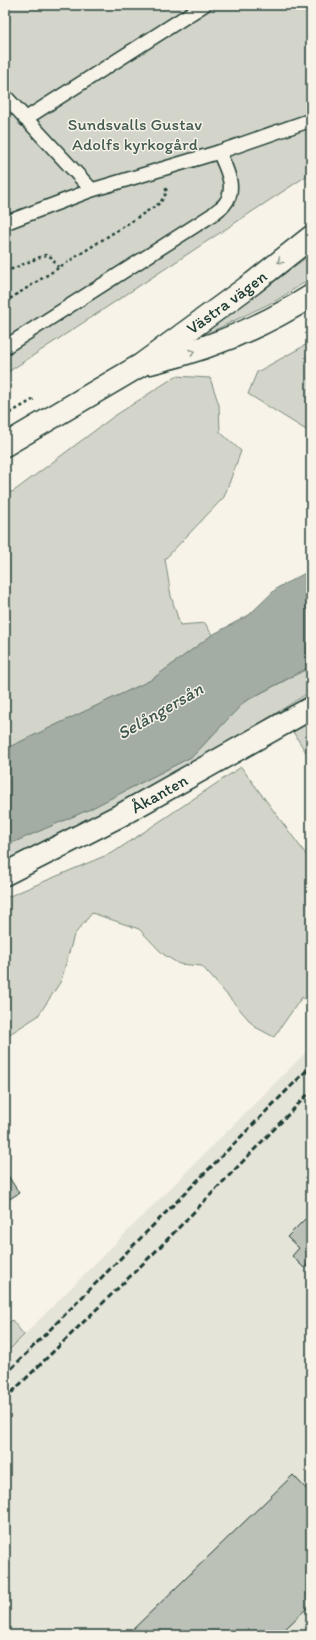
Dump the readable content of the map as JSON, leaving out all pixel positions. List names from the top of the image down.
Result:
{
  "streets": {
    "street": ["Västra vägen", "Åkanten"]
  },
  "water": ["Selångersån"],
  "parks": ["Sundsvalls Gustav Adolfs kyrkogård"]
}
